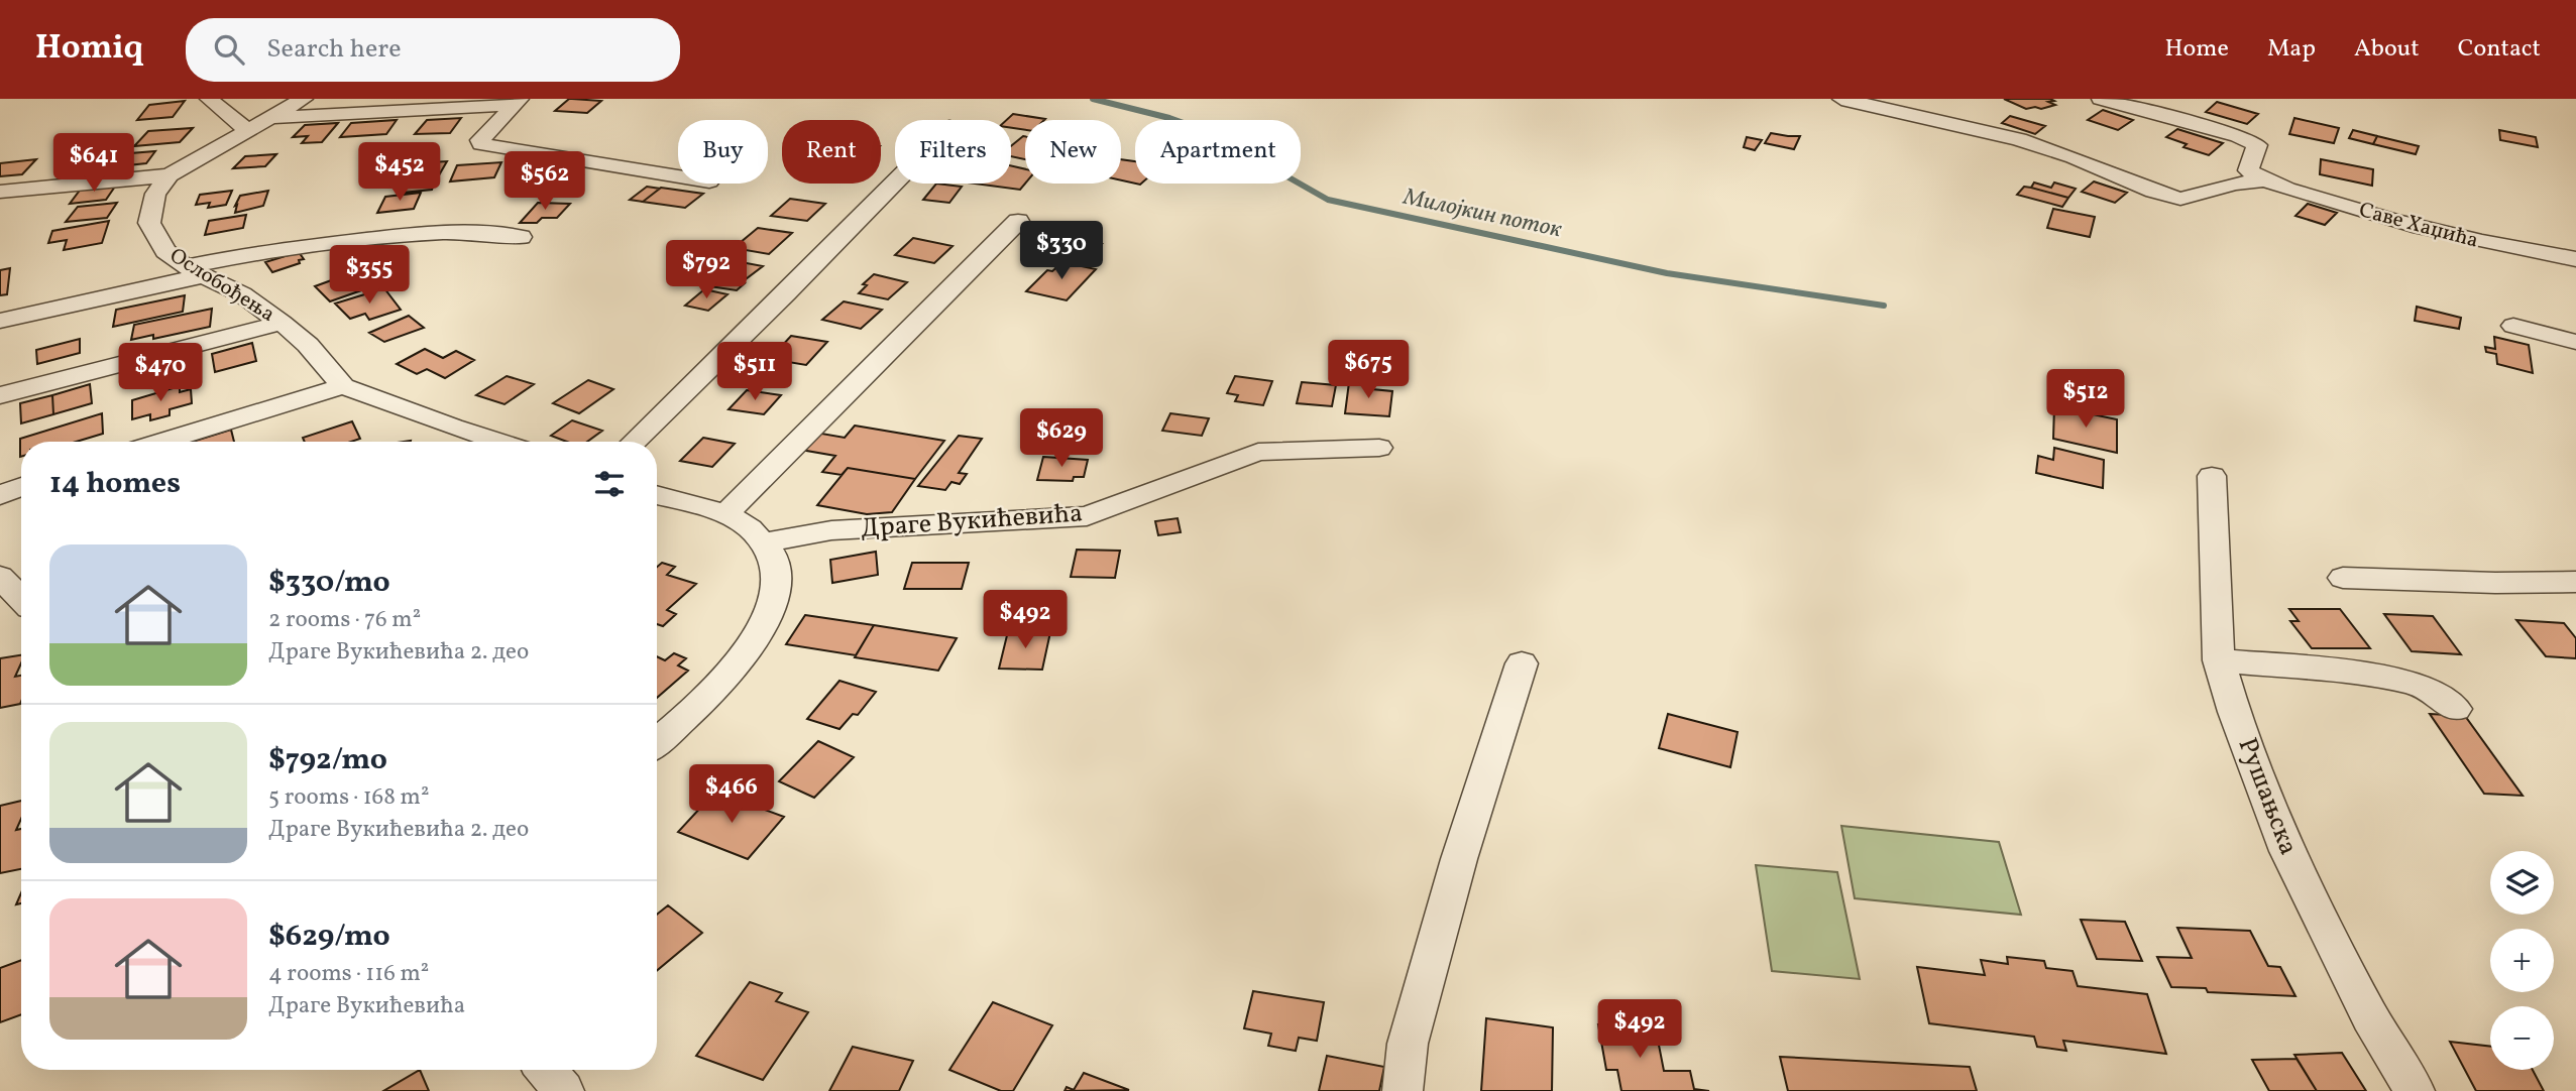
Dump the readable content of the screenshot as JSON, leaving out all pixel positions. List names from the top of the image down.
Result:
{
  "streets": {
    "street": [
      "Саве Хаџића",
      "Ослобођења",
      "Драге Вукићевића",
      "Рушањска"
    ]
  },
  "water": ["Милојкин поток"],
  "page": {
    "header": "Homiq",
    "search": "Search here",
    "nav": [
      "Home",
      "Map",
      "About",
      "Contact"
    ],
    "chip": [
      "Buy",
      "Rent",
      "Filters",
      "New",
      "Apartment"
    ],
    "price": [
      "$641",
      "$452",
      "$562",
      "$330",
      "$792",
      "$355",
      "$675",
      "$511",
      "$470",
      "$512",
      "$629",
      "$492",
      "$466",
      "$492"
    ],
    "heading": "14 homes",
    "list": [
      {
        "name": "$330/mo",
        "note": "2 rooms · 76 m² · Драге Вукићевића 2. део"
      },
      {
        "name": "$792/mo",
        "note": "5 rooms · 168 m² · Драге Вукићевића 2. део"
      },
      {
        "name": "$629/mo",
        "note": "4 rooms · 116 m² · Драге Вукићевића"
      }
    ],
    "map_buttons": ["+", "−"]
  }
}
